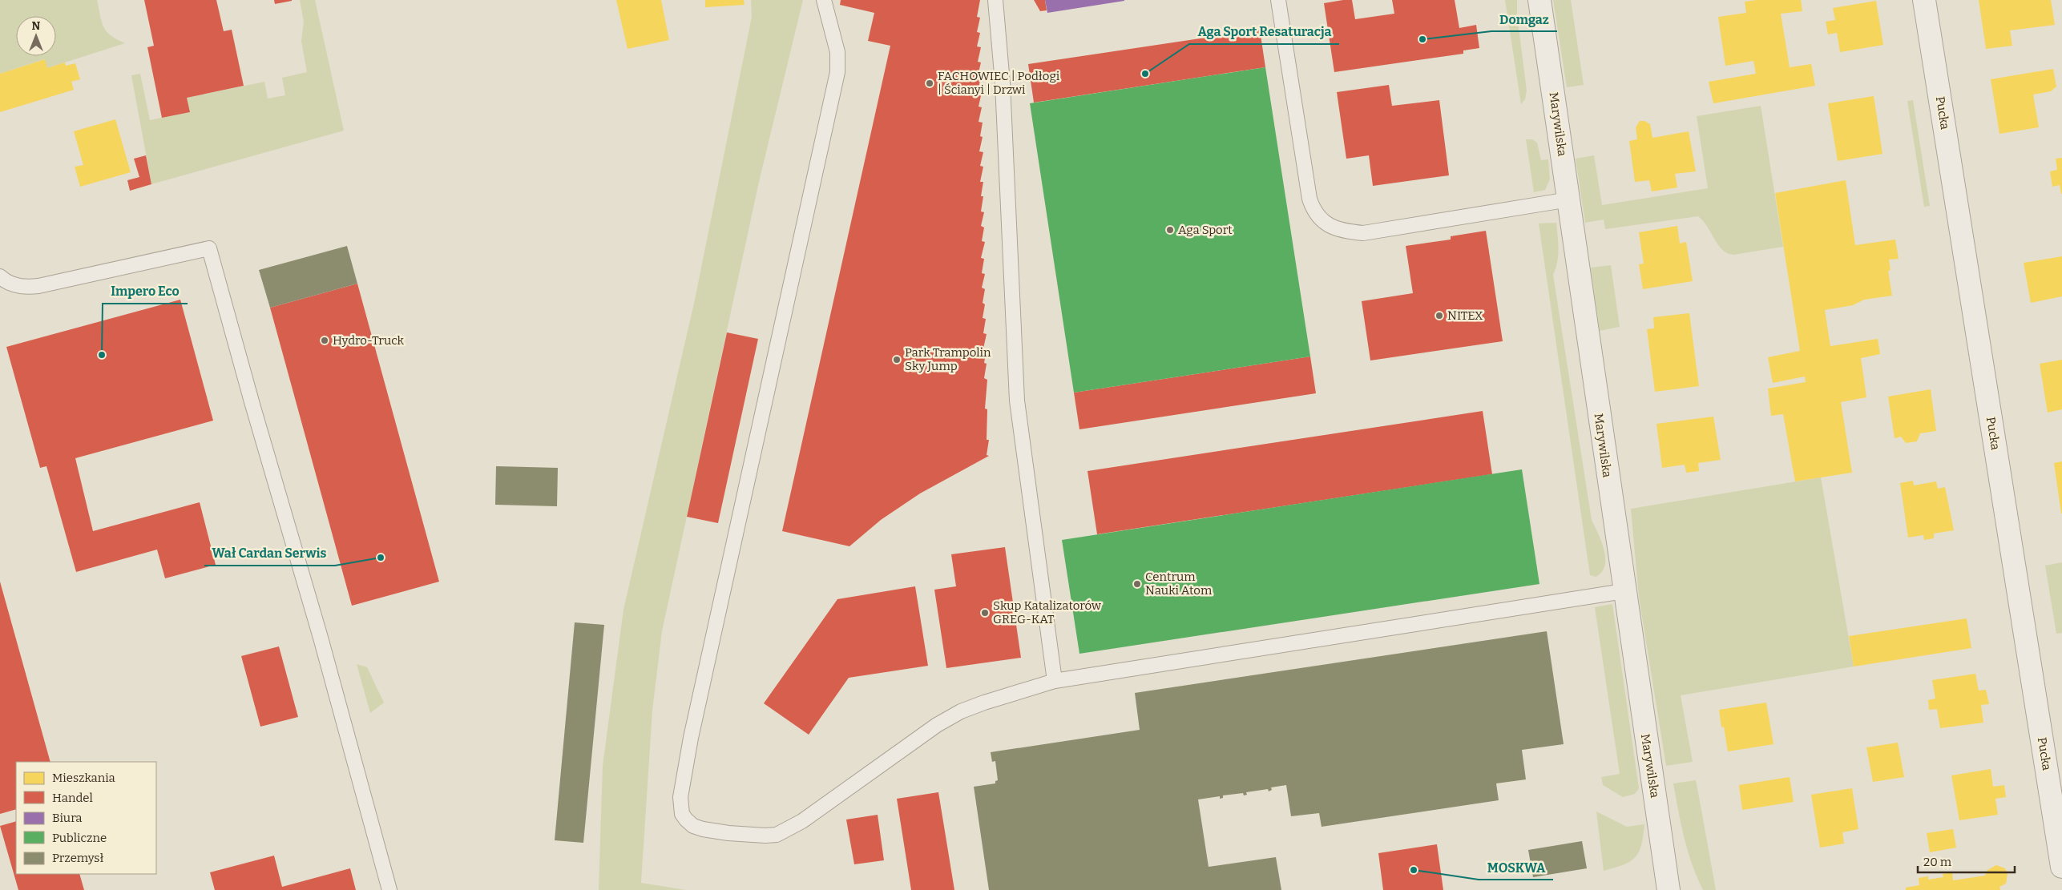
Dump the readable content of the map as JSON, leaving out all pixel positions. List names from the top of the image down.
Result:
{
  "streets": {
    "street": ["Pucka", "Marywilska"]
  },
  "places": [
    "Domgaz",
    "Aga Sport Resaturacja",
    "FACHOWIEC | Podłogi | Ścianyi | Drzwi",
    "Aga Sport",
    "NITEX",
    "Hydro-Truck",
    "Impero Eco",
    "Park Trampolin Sky Jump",
    "Wał Cardan Serwis",
    "Centrum Nauki Atom",
    "Skup Katalizatorów GREG-KAT",
    "MOSKWA"
  ],
  "legend": [
    "Mieszkania",
    "Handel",
    "Biura",
    "Publiczne",
    "Przemysł"
  ],
  "scale_bar": "20 m",
  "north": "top"
}
